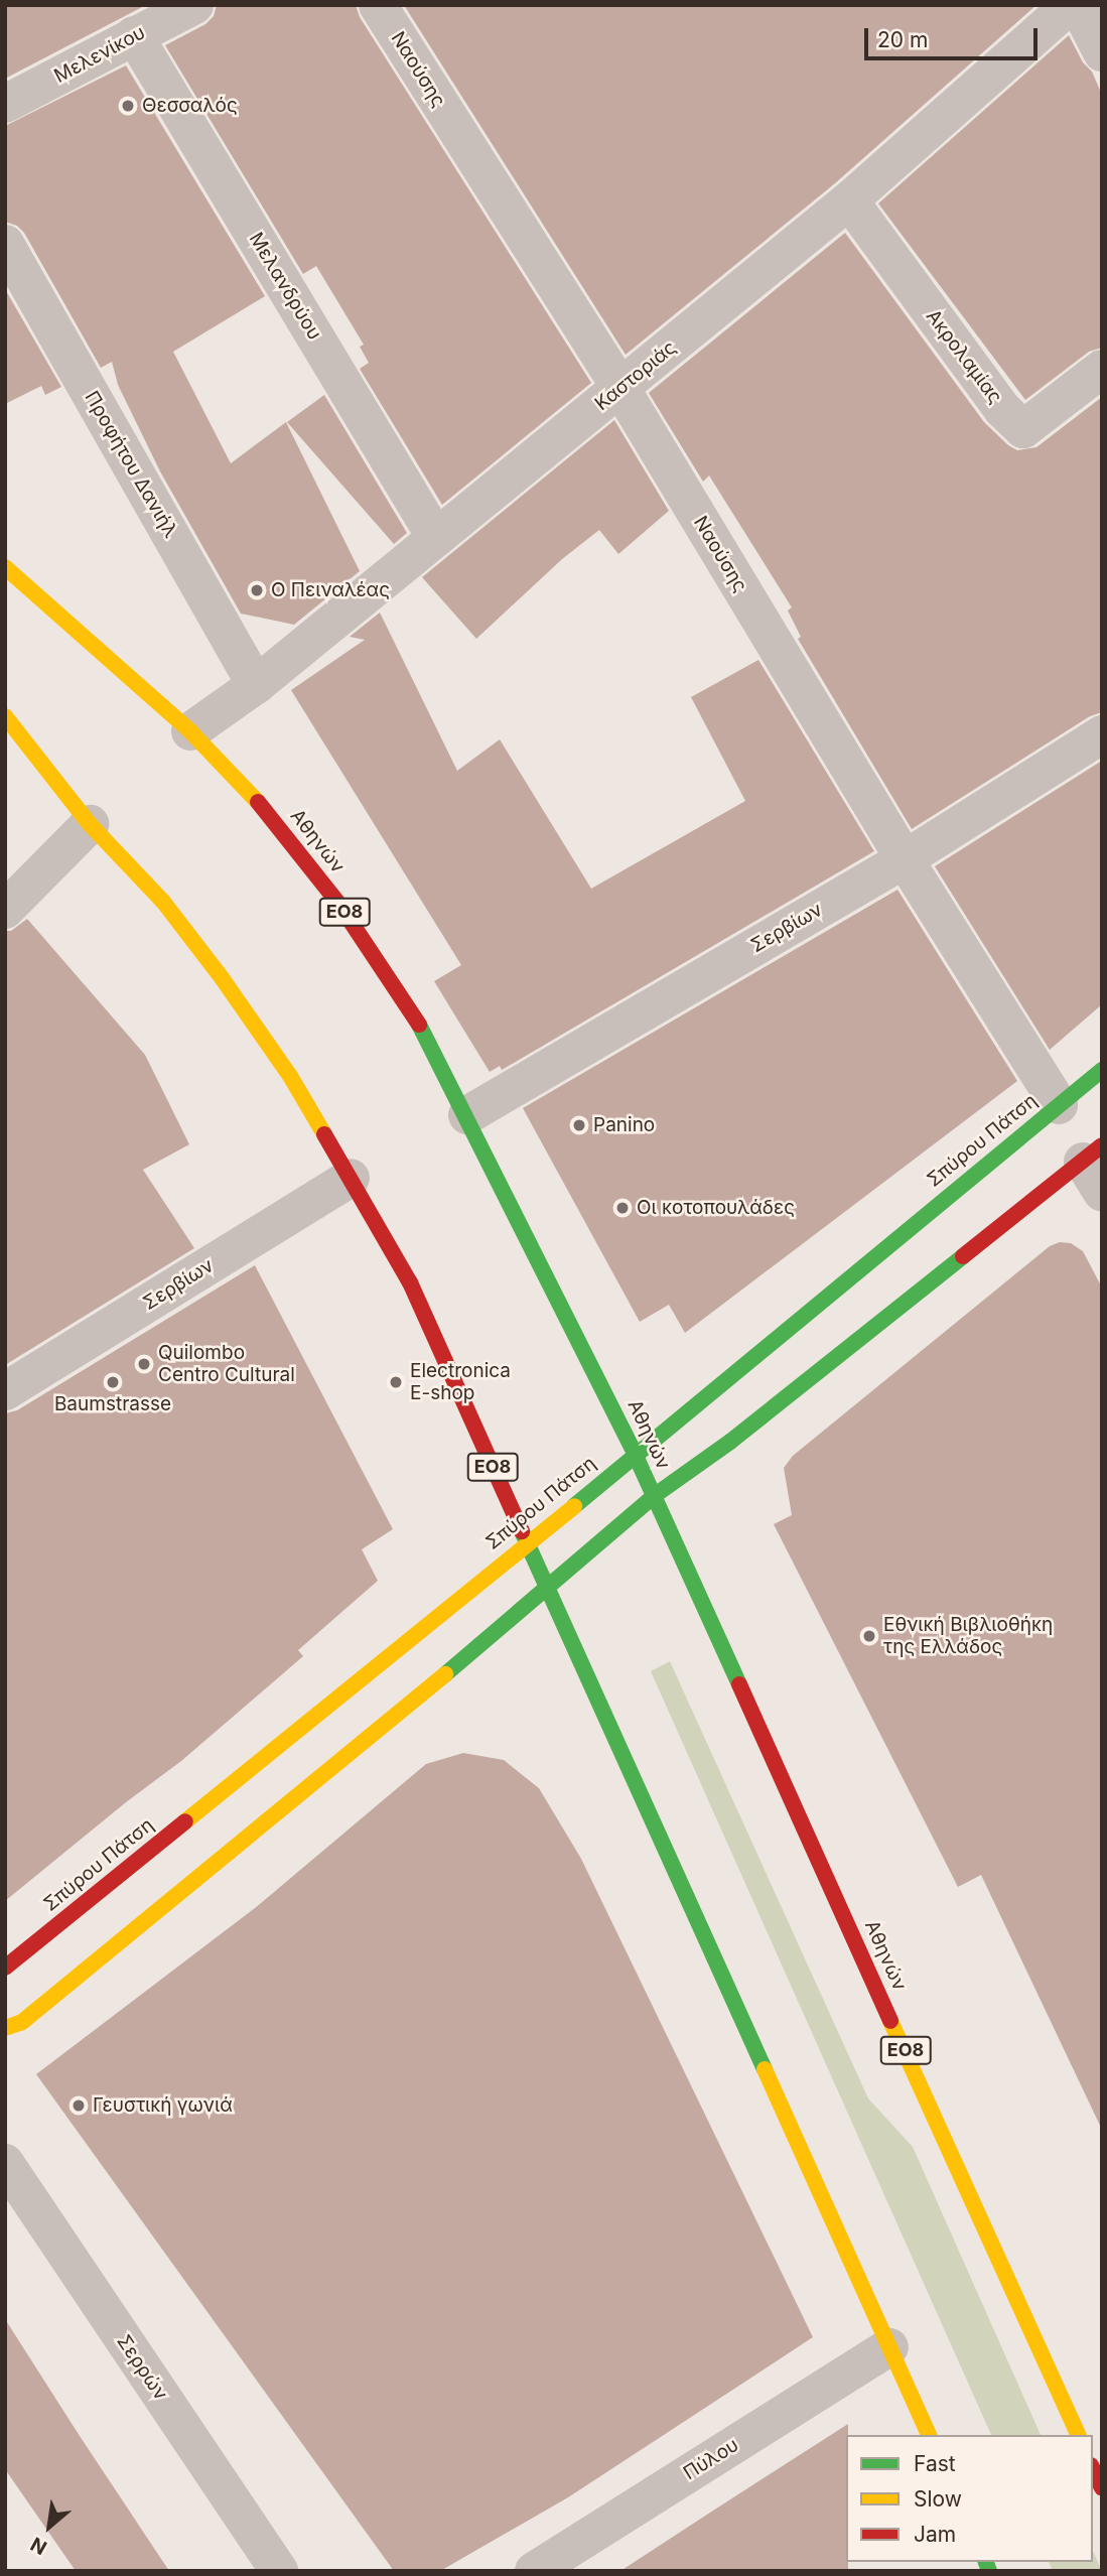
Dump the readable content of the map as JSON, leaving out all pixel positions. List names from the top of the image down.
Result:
{
  "streets": {
    "main road": ["Αθηνών", "ΕΟ8", "Σπύρου Πάτση"],
    "street": [
      "Μελενίκου",
      "Ναούσης",
      "Μελανδρύου",
      "Ακρολαμίας",
      "Καστοριάς",
      "Προφήτου Δανιήλ",
      "Σερβίων",
      "Σερρών",
      "Πύλου"
    ]
  },
  "crossings": [
    ["Μελενίκου", "Μελανδρύου"],
    ["Ναούσης", "Καστοριάς"],
    ["Ναούσης", "Σερβίων"],
    ["Ναούσης", "Σπύρου Πάτση"],
    ["Μελανδρύου", "Καστοριάς"],
    ["Ακρολαμίας", "Καστοριάς"],
    ["Καστοριάς", "Προφήτου Δανιήλ"],
    ["Καστοριάς", "Αθηνών"],
    ["Αθηνών", "Σερβίων"],
    ["Αθηνών", "Σπύρου Πάτση"],
    ["ΕΟ8", "Σερβίων"],
    ["ΕΟ8", "Σπύρου Πάτση"],
    ["ΕΟ8", "Πύλου"]
  ],
  "places": [
    "Θεσσαλός",
    "Ο Πειναλέας",
    "Panino",
    "Οι κοτοπουλάδες",
    "Quilombo Centro Cultural",
    "Baumstrasse",
    "Electronica E-shop",
    "Εθνική Βιβλιοθήκη της Ελλάδος",
    "Γευστική γωνιά"
  ],
  "legend": ["Fast", "Slow", "Jam"],
  "scale_bar": "20 m",
  "north": "bottom left"
}
